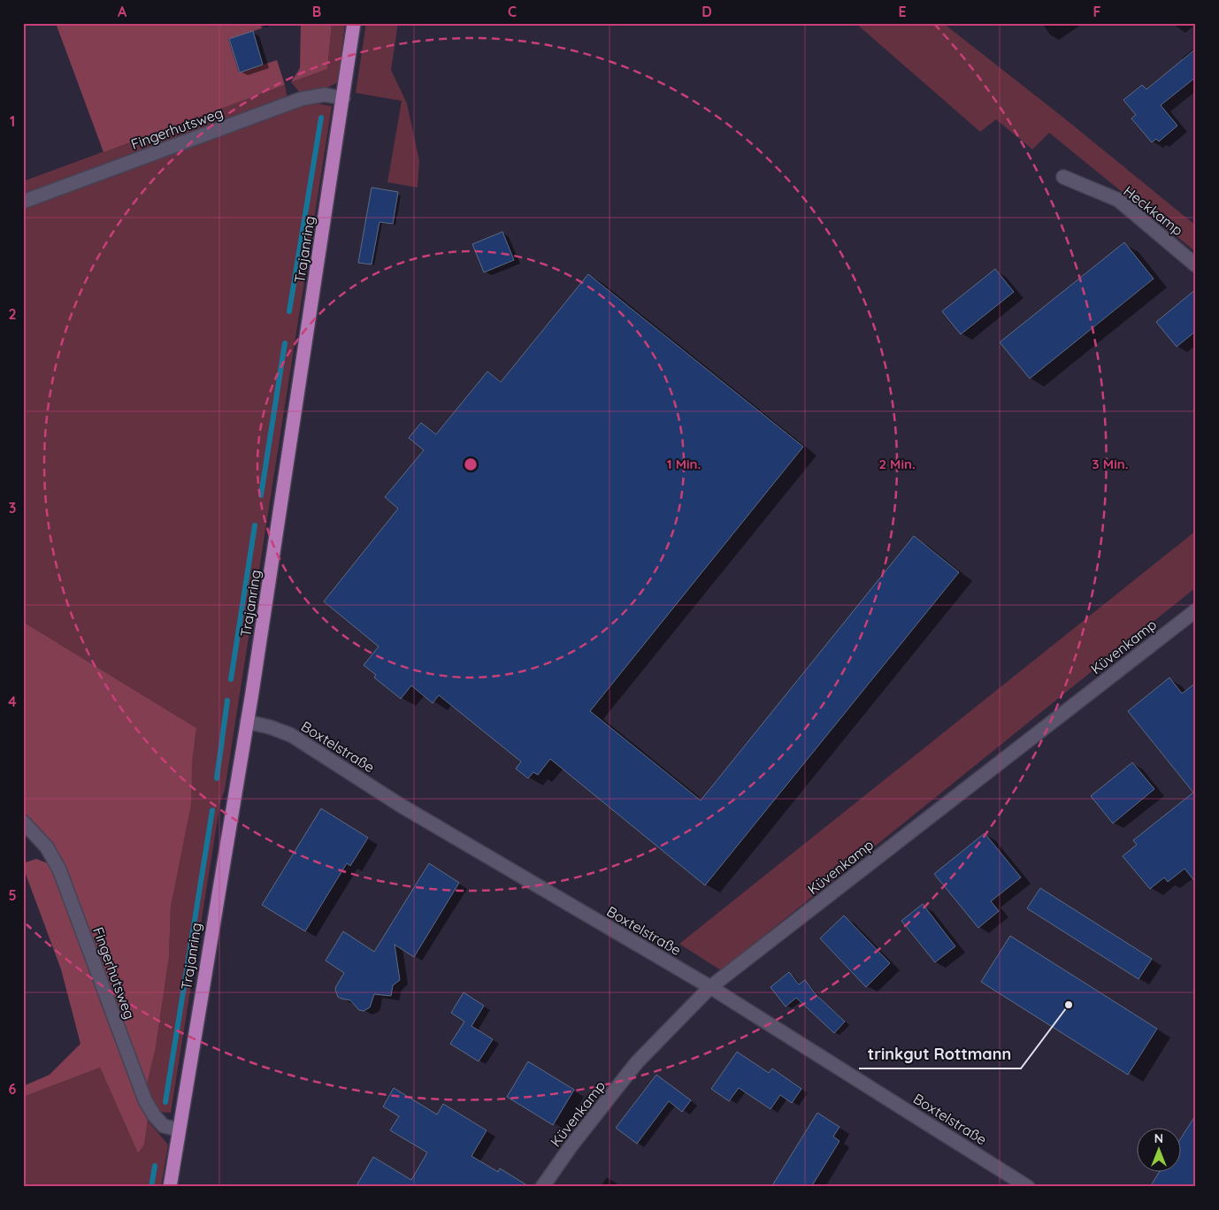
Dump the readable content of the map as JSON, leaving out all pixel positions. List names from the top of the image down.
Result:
{
  "streets": {
    "main road": ["Trajanring"],
    "street": [
      "Fingerhutsweg",
      "Heckkamp",
      "Küvenkamp",
      "Boxtelstraße"
    ]
  },
  "crossings": [
    ["Fingerhutsweg", "Trajanring"],
    ["Trajanring", "Boxtelstraße"],
    ["Küvenkamp", "Boxtelstraße"]
  ],
  "places": ["trinkgut Rottmann"],
  "north": "top",
  "grid": {
    "columns": [
      "A",
      "B",
      "C",
      "D",
      "E",
      "F"
    ],
    "rows": [
      "1",
      "2",
      "3",
      "4",
      "5",
      "6"
    ]
  },
  "rings": ["1 Min.", "2 Min.", "3 Min."]
}
